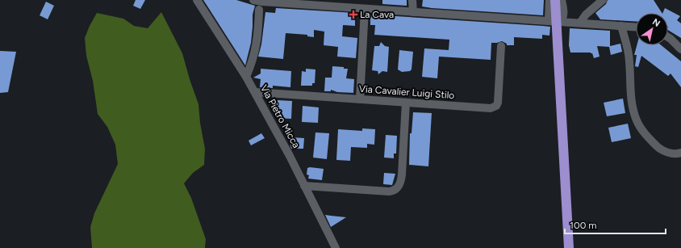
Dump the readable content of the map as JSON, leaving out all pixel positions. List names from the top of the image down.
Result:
{
  "streets": {
    "street": ["Via Cavalier Luigi Stilo", "Via Pietro Micca"]
  },
  "crossings": [
    ["Via Cavalier Luigi Stilo", "Via Pietro Micca"]
  ],
  "places": {
    "health": ["La Cava"]
  },
  "scale_bar": "100 m",
  "north": "top right"
}
